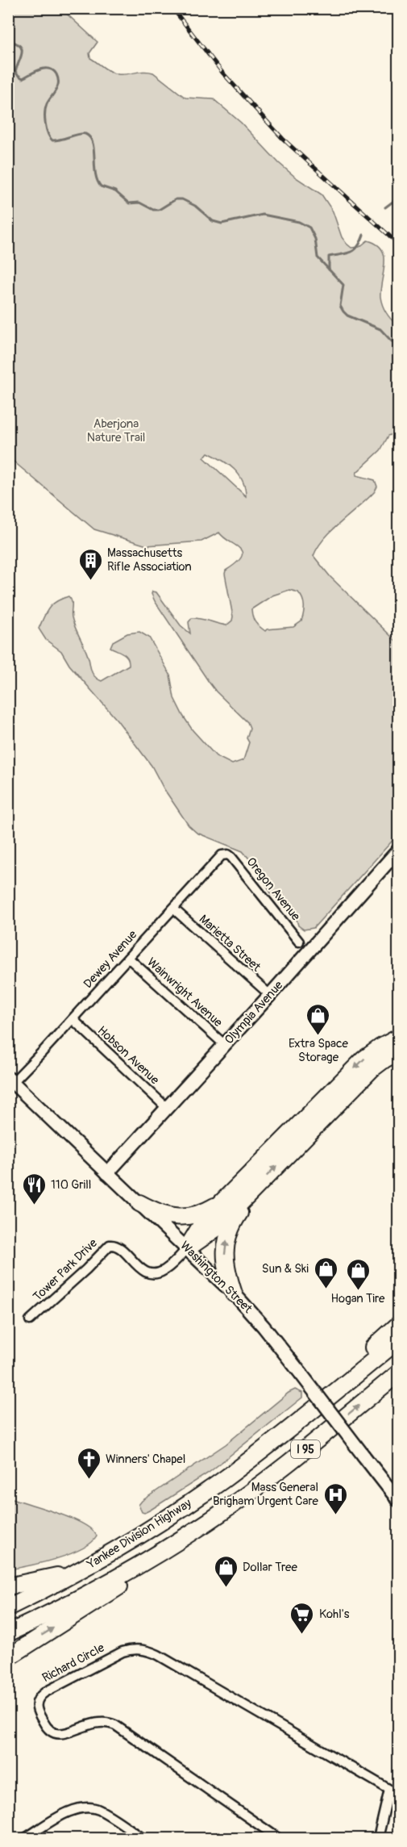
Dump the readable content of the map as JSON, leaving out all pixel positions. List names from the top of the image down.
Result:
{
  "streets": {
    "highway": ["I 95", "Yankee Division Highway"],
    "main road": ["Olympia Avenue", "Washington Street"],
    "street": [
      "Oregon Avenue",
      "Marietta Street",
      "Dewey Avenue",
      "Wainwright Avenue",
      "Hobson Avenue",
      "Tower Park Drive",
      "Richard Circle"
    ]
  },
  "crossings": [
    ["Oregon Avenue", "Dewey Avenue"],
    ["Marietta Street", "Dewey Avenue"],
    ["Marietta Street", "Olympia Avenue"],
    ["Dewey Avenue", "Wainwright Avenue"],
    ["Dewey Avenue", "Hobson Avenue"],
    ["Dewey Avenue", "Washington Street"],
    ["Wainwright Avenue", "Olympia Avenue"],
    ["Olympia Avenue", "Hobson Avenue"],
    ["Olympia Avenue", "Washington Street"],
    ["Tower Park Drive", "Washington Street"]
  ],
  "parks": ["Aberjona Nature Trail"],
  "places": {
    "building": ["Massachusetts Rifle Association"],
    "shop": [
      "Extra Space Storage",
      "Sun & Ski",
      "Hogan Tire",
      "Dollar Tree"
    ],
    "restaurant": ["110 Grill"],
    "church": ["Winners' Chapel"],
    "hospital": ["Mass General Brigham Urgent Care"],
    "supermarket": ["Kohl's"]
  }
}
